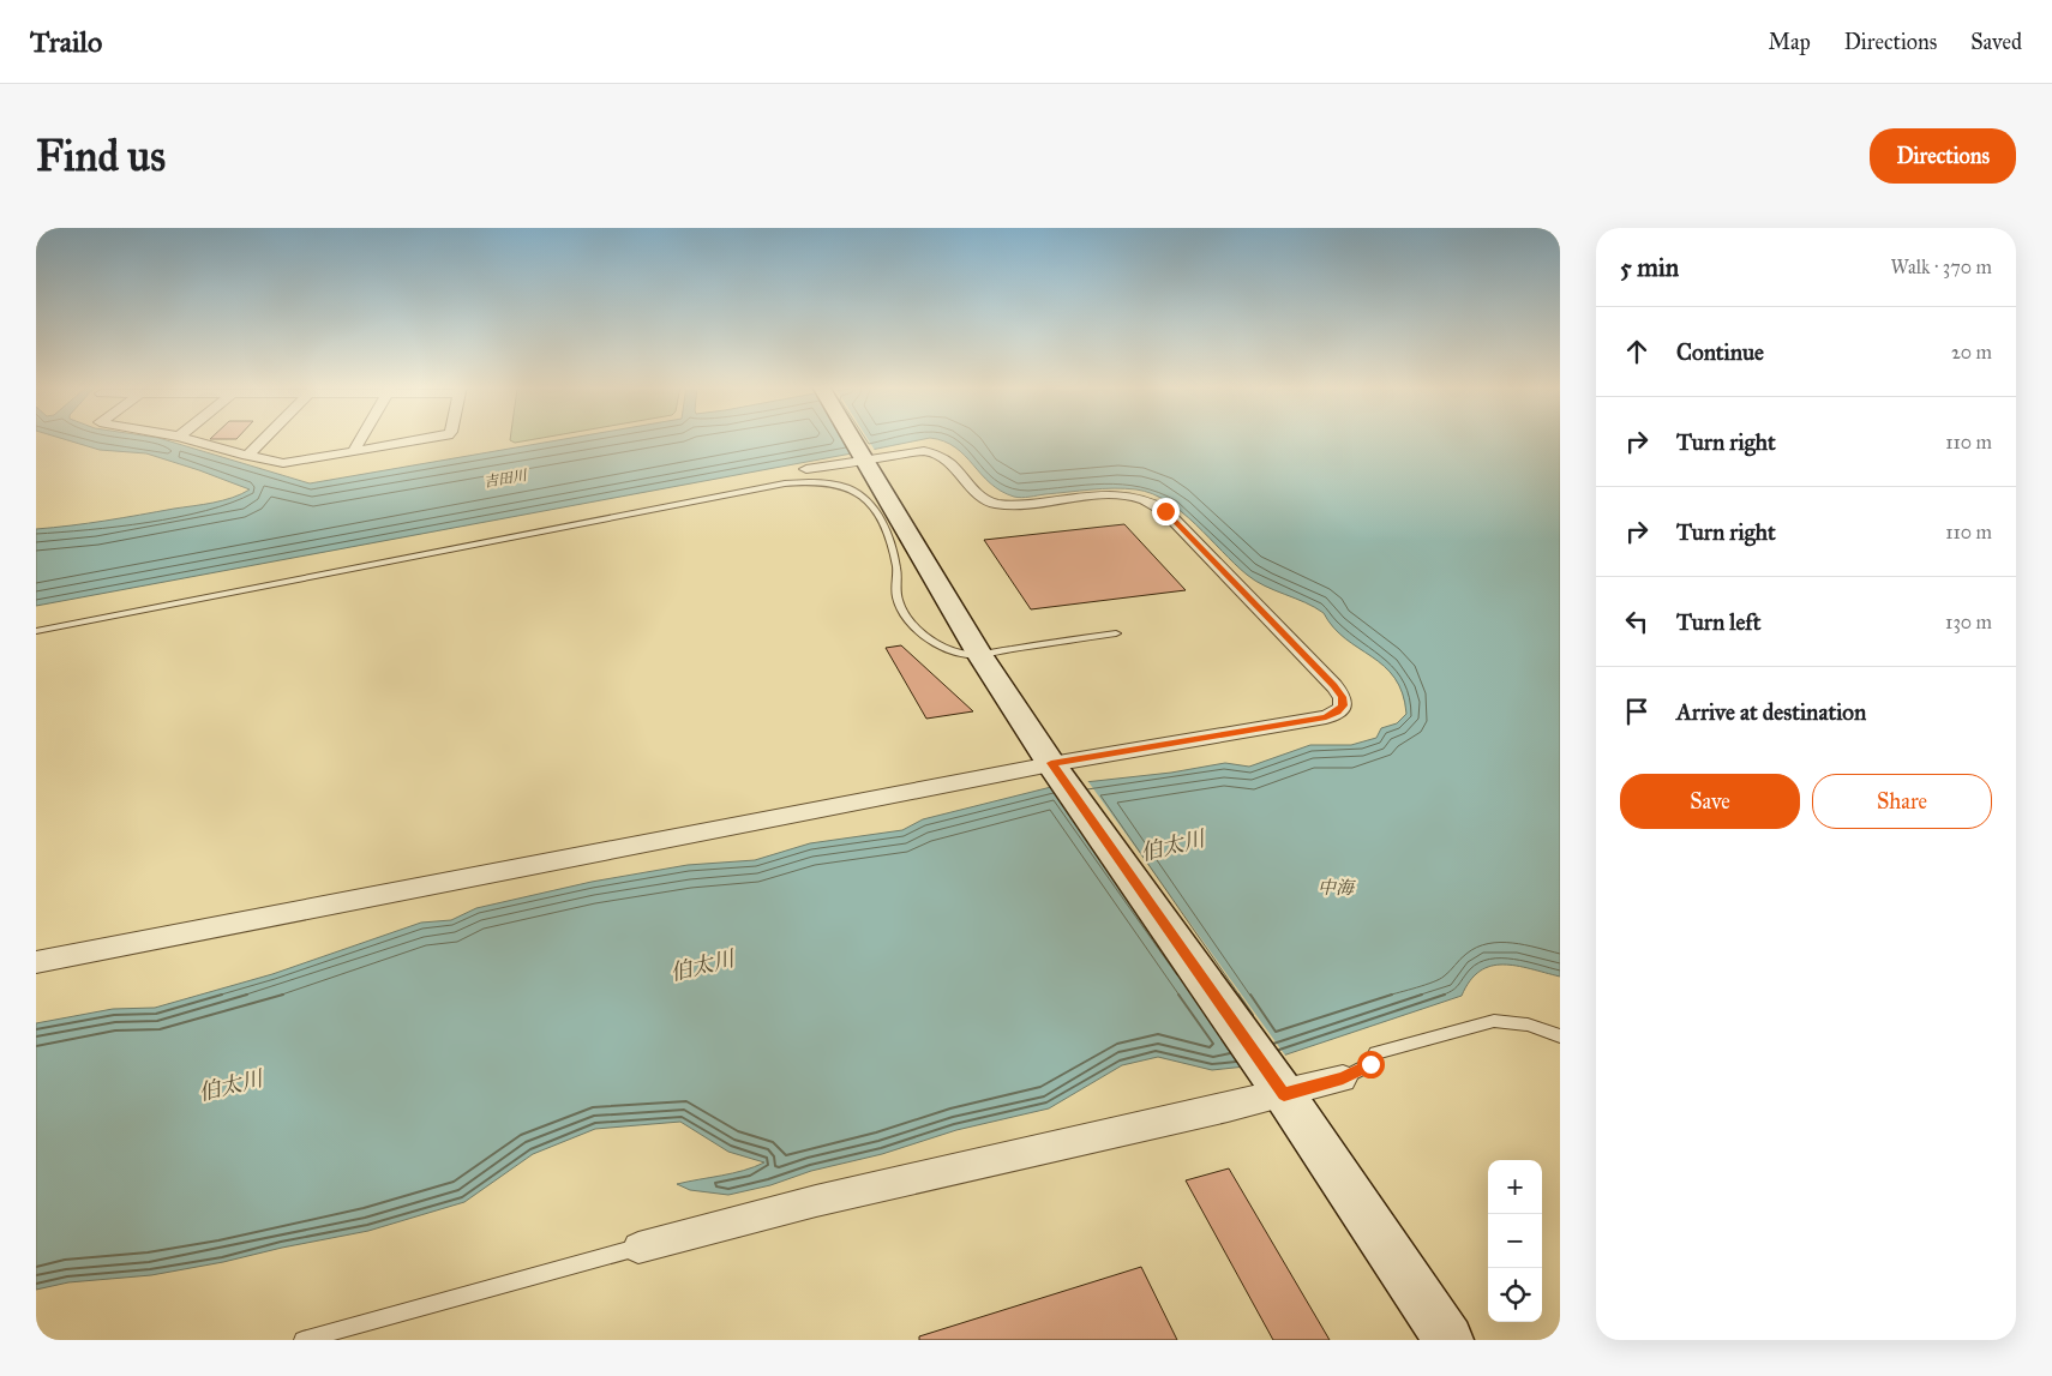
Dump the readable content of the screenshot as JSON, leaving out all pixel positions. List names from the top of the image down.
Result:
{
  "water": ["吉田川", "伯太川", "中海"],
  "page": {
    "header": "Trailo",
    "nav": ["Map", "Directions", "Saved"],
    "buttons": [
      "Directions",
      ["Save", "Share"]
    ],
    "title": "Find us",
    "heading": ["5 min", "Walk · 370 m"],
    "list": [
      ["Continue", "20 m"],
      ["Turn right", "110 m"],
      ["Turn right", "110 m"],
      ["Turn left", "130 m"],
      "Arrive at destination"
    ],
    "map_buttons": ["+", "−"]
  }
}
